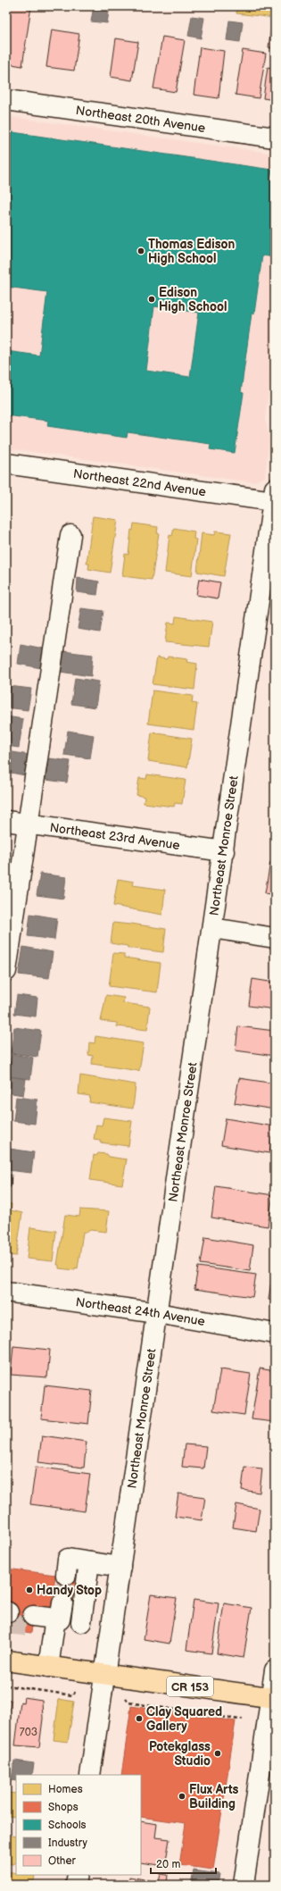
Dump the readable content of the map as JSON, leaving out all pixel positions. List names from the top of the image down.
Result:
{
  "streets": {
    "main road": ["CR 153"],
    "street": [
      "Northeast 20th Avenue",
      "Northeast 22nd Avenue",
      "Northeast 23rd Avenue",
      "Northeast Monroe Street",
      "Northeast 24th Avenue"
    ]
  },
  "crossings": [
    ["Northeast 22nd Avenue", "Northeast Monroe Street"],
    ["Northeast 23rd Avenue", "Northeast Monroe Street"],
    ["Northeast Monroe Street", "Northeast 24th Avenue"],
    ["Northeast Monroe Street", "CR 153"]
  ],
  "places": [
    "Thomas Edison High School",
    "Edison High School",
    "Handy Stop",
    "Clay Squared Gallery",
    "Potekglass Studio",
    "Flux Arts Building"
  ],
  "house_numbers": ["703"],
  "legend": [
    "Homes",
    "Shops",
    "Schools",
    "Industry",
    "Other"
  ],
  "scale_bar": "20 m"
}
